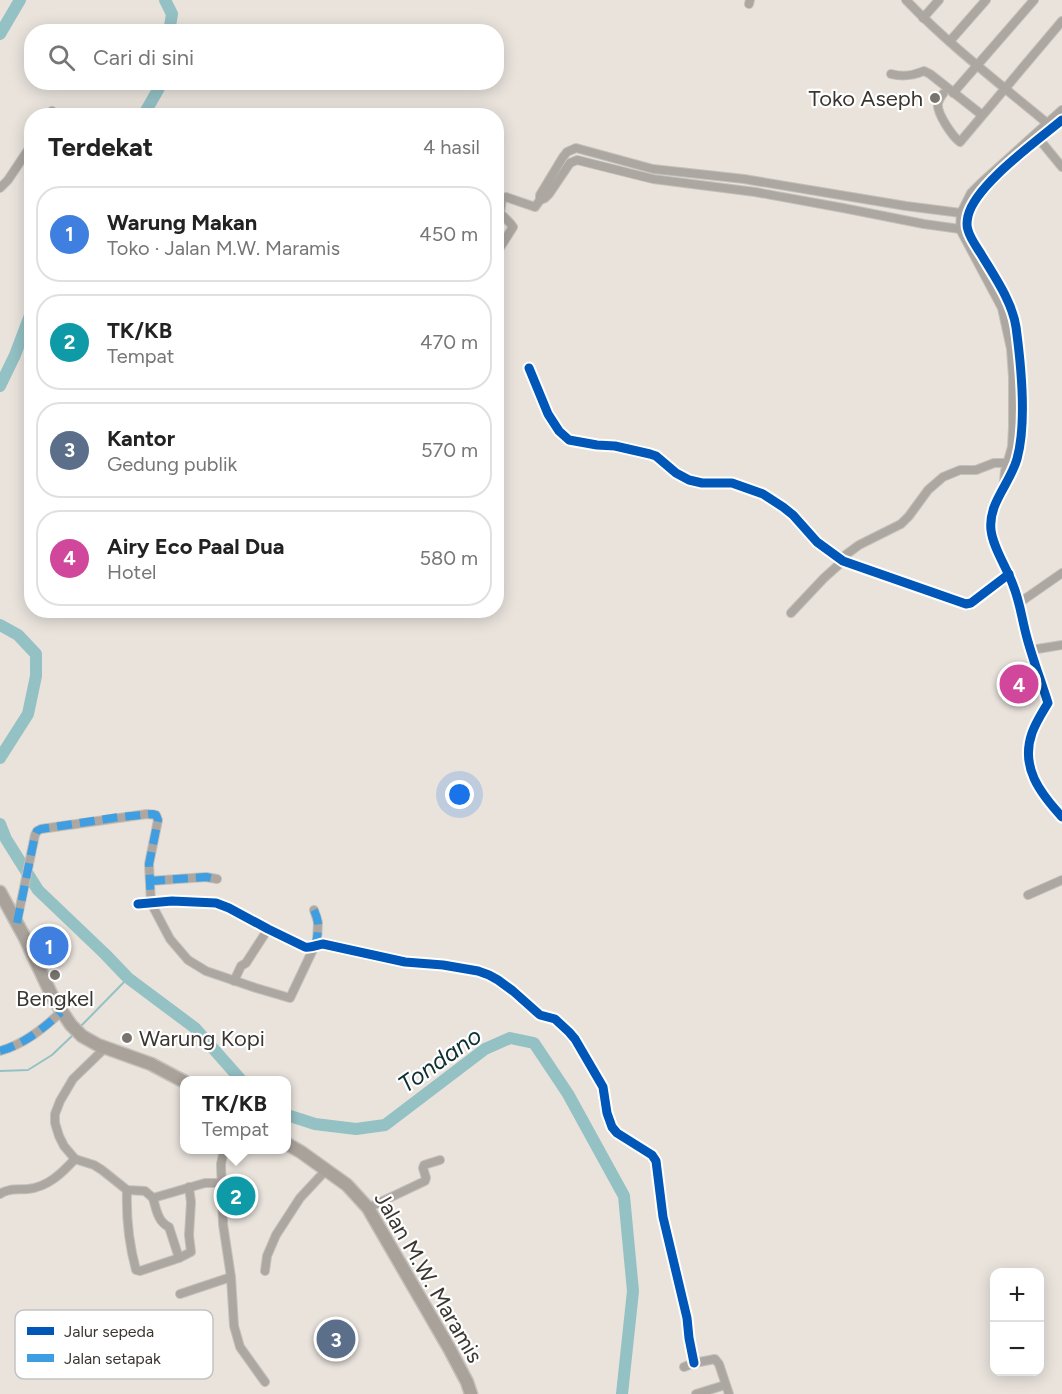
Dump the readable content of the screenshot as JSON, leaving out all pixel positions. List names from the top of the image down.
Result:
{
  "streets": {
    "highway": ["Jalan M.W. Maramis"]
  },
  "water": ["Tondano"],
  "places": ["Toko Aseph", "Bengkel", "Warung Kopi"],
  "legend": ["Jalur sepeda", "Jalan setapak"],
  "page": {
    "search": "Cari di sini",
    "heading": ["Terdekat", "4 hasil"],
    "list": [
      {
        "mark": "1",
        "name": "Warung Makan",
        "note": "Toko · Jalan M.W. Maramis",
        "value": "450 m"
      },
      {
        "mark": "2",
        "name": "TK/KB",
        "note": "Tempat",
        "value": "470 m"
      },
      {
        "mark": "3",
        "name": "Kantor",
        "note": "Gedung publik",
        "value": "570 m"
      },
      {
        "mark": "4",
        "name": "Airy Eco Paal Dua",
        "note": "Hotel",
        "value": "580 m"
      }
    ],
    "pins": [
      "4",
      "1",
      "2",
      "3"
    ],
    "popup": ["TK/KB", "Tempat"],
    "map_buttons": ["+", "−"]
  }
}
